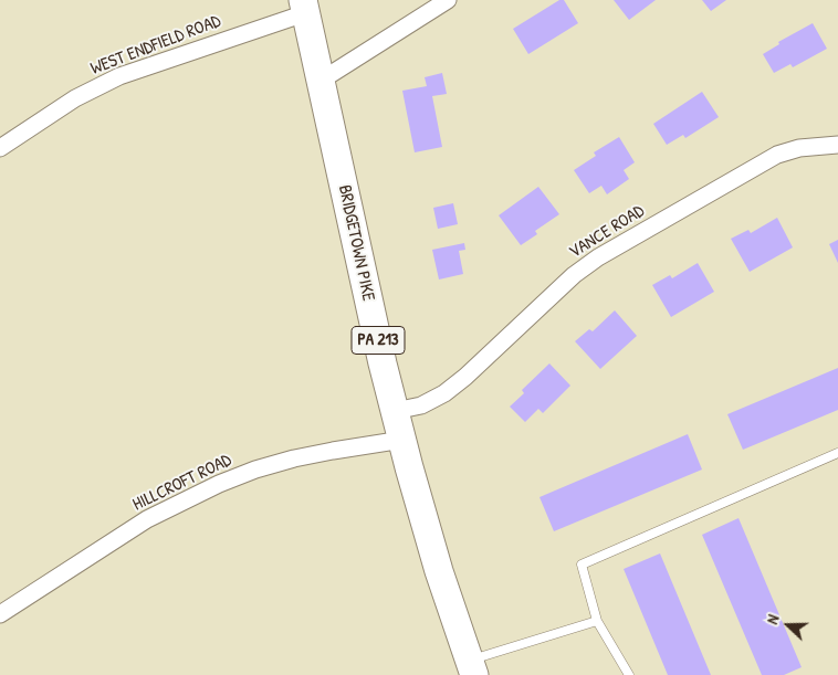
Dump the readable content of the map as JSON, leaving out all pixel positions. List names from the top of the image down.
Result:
{
  "streets": {
    "main road": ["BRIDGETOWN PIKE", "PA 213"],
    "street": ["WEST ENDFIELD ROAD", "VANCE ROAD", "HILLCROFT ROAD"]
  },
  "crossings": [
    ["WEST ENDFIELD ROAD", "BRIDGETOWN PIKE"],
    ["VANCE ROAD", "BRIDGETOWN PIKE"],
    ["BRIDGETOWN PIKE", "HILLCROFT ROAD"]
  ],
  "north": "left"
}
